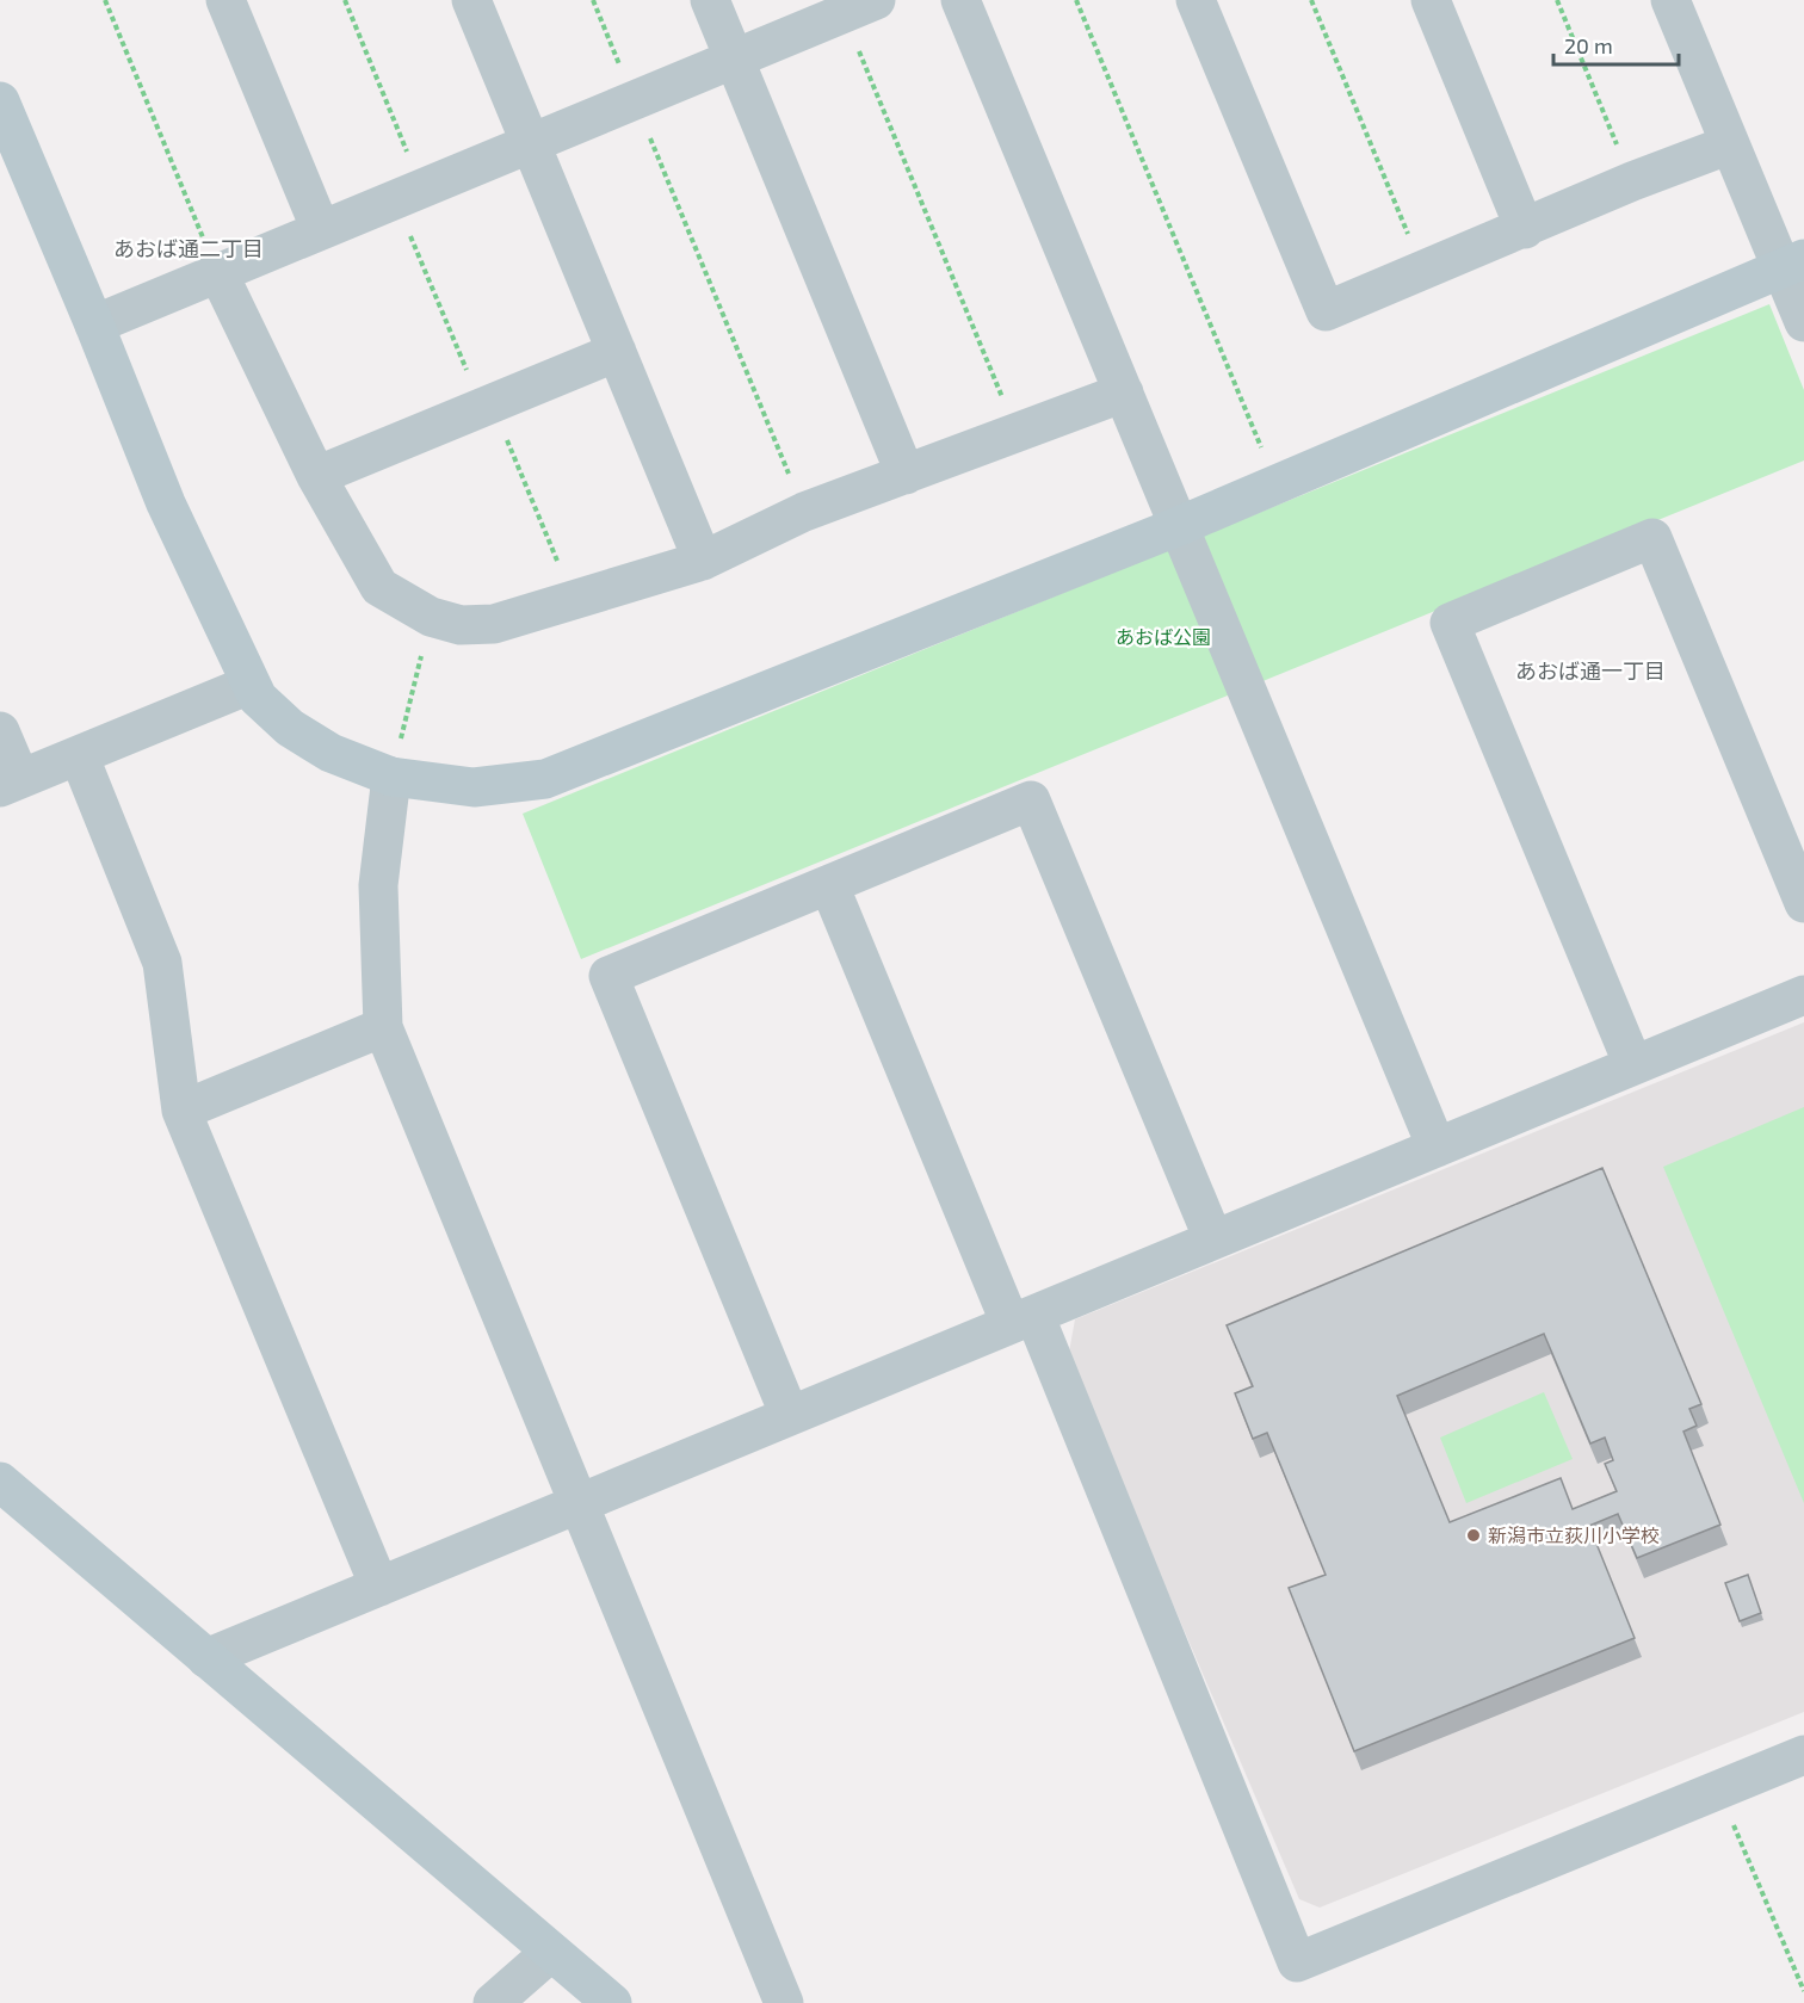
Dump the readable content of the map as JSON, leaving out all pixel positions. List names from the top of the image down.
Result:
{
  "districts": ["あおば通二丁目", "あおば通一丁目"],
  "parks": ["あおば公園"],
  "places": ["新潟市立荻川小学校"],
  "scale_bar": "20 m"
}
